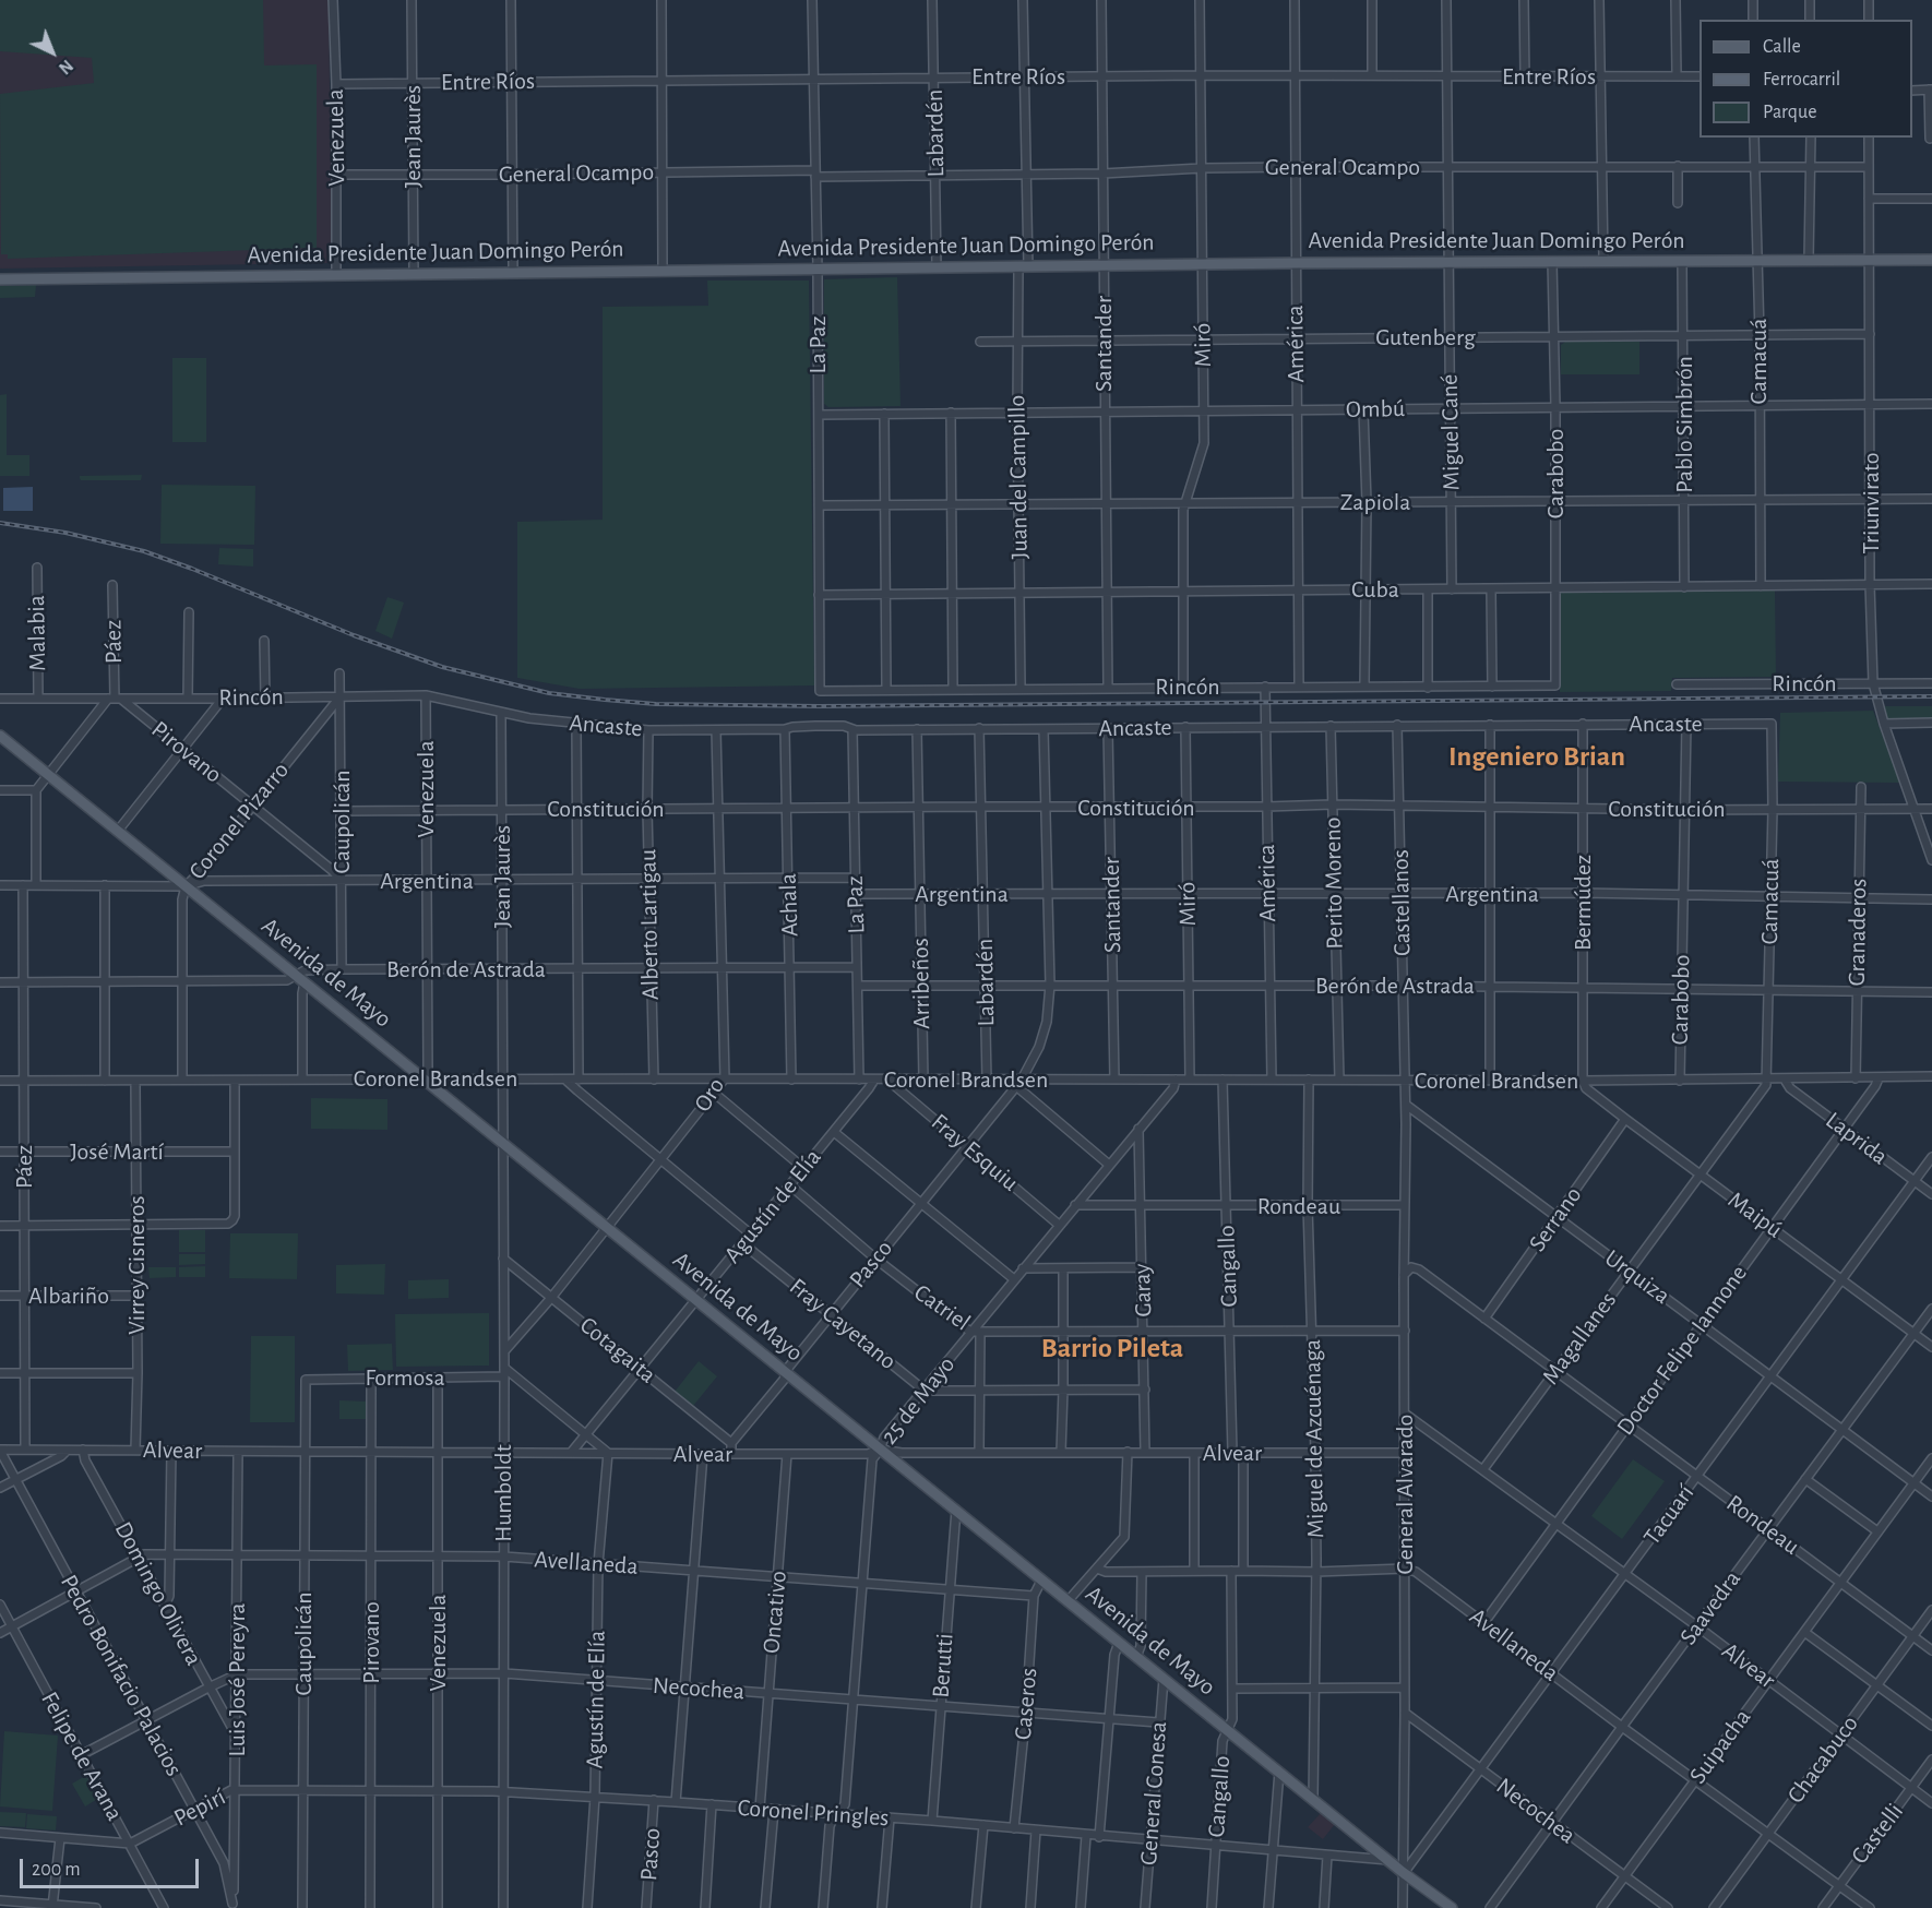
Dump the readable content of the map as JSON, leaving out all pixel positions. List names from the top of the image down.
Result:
{
  "streets": {
    "main road": ["Avenida Presidente Juan Domingo Perón", "Avenida de Mayo"],
    "street": [
      "Entre Ríos",
      "Labardén",
      "Jean Jaurès",
      "Venezuela",
      "General Ocampo",
      "Gutenberg",
      "Santander",
      "América",
      "La Paz",
      "Miró",
      "Camacuá",
      "Ombú",
      "Pablo Simbrón",
      "Miguel Cané",
      "Carabobo",
      "Juan del Campillo",
      "Zapiola",
      "Triunvirato",
      "Cuba",
      "Malabia",
      "Páez",
      "Rincón",
      "Ancaste",
      "Pirovano",
      "Constitución",
      "Coronel Pizarro",
      "Caupolicán",
      "Argentina",
      "Perito Moreno",
      "Castellanos",
      "Bermúdez",
      "Achala",
      "Alberto Lartigau",
      "Granaderos",
      "Berón de Astrada",
      "Arribeños",
      "Coronel Brandsen",
      "Oro",
      "Laprida",
      "José Martí",
      "Fray Esquiu",
      "Agustín de Elía",
      "Rondeau",
      "Maipú",
      "Serrano",
      "Pasco",
      "Virrey Cisneros",
      "Cangallo",
      "Urquiza",
      "Garay",
      "Albariño",
      "Catriel",
      "Fray Cayetano",
      "Magallanes",
      "Cotagaita",
      "Doctor Felipe Iannone",
      "Formosa",
      "25 de Mayo",
      "Miguel de Azcuénaga",
      "Alvear",
      "Humboldt",
      "General Alvarado",
      "Tacuarí",
      "Avellaneda",
      "Domingo Olivera",
      "Saavedra",
      "Oncativo",
      "Berutti",
      "Pedro Bonifacio Palacios",
      "Luis José Pereyra",
      "Necochea",
      "Caseros",
      "Suipacha",
      "Felipe de Arana",
      "Chacabuco",
      "General Conesa",
      "Pepirí",
      "Coronel Pringles",
      "Castelli"
    ]
  },
  "crossings": [
    ["Entre Ríos", "Labardén"],
    ["Entre Ríos", "Jean Jaurès"],
    ["Entre Ríos", "Venezuela"],
    ["Entre Ríos", "Santander"],
    ["Entre Ríos", "América"],
    ["Entre Ríos", "La Paz"],
    ["Entre Ríos", "Miró"],
    ["Entre Ríos", "Miguel Cané"],
    ["Entre Ríos", "Juan del Campillo"],
    ["Labardén", "General Ocampo"],
    ["Labardén", "Avenida Presidente Juan Domingo Perón"],
    ["Labardén", "Ancaste"],
    ["Labardén", "Constitución"],
    ["Labardén", "Argentina"],
    ["Labardén", "Berón de Astrada"],
    ["Labardén", "Coronel Brandsen"],
    ["Jean Jaurès", "General Ocampo"],
    ["Jean Jaurès", "Avenida Presidente Juan Domingo Perón"],
    ["Jean Jaurès", "Rincón"],
    ["Jean Jaurès", "Ancaste"],
    ["Jean Jaurès", "Constitución"],
    ["Jean Jaurès", "Argentina"],
    ["Jean Jaurès", "Berón de Astrada"],
    ["Jean Jaurès", "Coronel Brandsen"],
    ["Jean Jaurès", "Humboldt"],
    ["Venezuela", "General Ocampo"],
    ["Venezuela", "Avenida Presidente Juan Domingo Perón"],
    ["Venezuela", "Rincón"],
    ["Venezuela", "Constitución"],
    ["Venezuela", "Argentina"],
    ["Venezuela", "Berón de Astrada"],
    ["Venezuela", "Avenida de Mayo"],
    ["Venezuela", "Coronel Brandsen"],
    ["Venezuela", "Formosa"],
    ["Venezuela", "Alvear"],
    ["Venezuela", "Avellaneda"],
    ["Venezuela", "Necochea"],
    ["Venezuela", "Coronel Pringles"],
    ["General Ocampo", "Santander"],
    ["General Ocampo", "América"],
    ["General Ocampo", "La Paz"],
    ["General Ocampo", "Miró"],
    ["General Ocampo", "Camacuá"],
    ["General Ocampo", "Miguel Cané"],
    ["General Ocampo", "Juan del Campillo"],
    ["General Ocampo", "Triunvirato"],
    ["Avenida Presidente Juan Domingo Perón", "Santander"],
    ["Avenida Presidente Juan Domingo Perón", "América"],
    ["Avenida Presidente Juan Domingo Perón", "La Paz"],
    ["Avenida Presidente Juan Domingo Perón", "Miró"],
    ["Avenida Presidente Juan Domingo Perón", "Camacuá"],
    ["Avenida Presidente Juan Domingo Perón", "Pablo Simbrón"],
    ["Avenida Presidente Juan Domingo Perón", "Miguel Cané"],
    ["Avenida Presidente Juan Domingo Perón", "Carabobo"],
    ["Avenida Presidente Juan Domingo Perón", "Juan del Campillo"],
    ["Avenida Presidente Juan Domingo Perón", "Triunvirato"],
    ["Gutenberg", "Santander"],
    ["Gutenberg", "América"],
    ["Gutenberg", "Miró"],
    ["Gutenberg", "Camacuá"],
    ["Gutenberg", "Pablo Simbrón"],
    ["Gutenberg", "Miguel Cané"],
    ["Gutenberg", "Carabobo"],
    ["Gutenberg", "Juan del Campillo"],
    ["Gutenberg", "Triunvirato"],
    ["Santander", "Ombú"],
    ["Santander", "Zapiola"],
    ["Santander", "Cuba"],
    ["Santander", "Rincón"],
    ["Santander", "Ancaste"],
    ["Santander", "Constitución"],
    ["Santander", "Argentina"],
    ["Santander", "Berón de Astrada"],
    ["Santander", "Coronel Brandsen"],
    ["América", "Ombú"],
    ["América", "Zapiola"],
    ["América", "Cuba"],
    ["América", "Rincón"],
    ["América", "Ancaste"],
    ["América", "Constitución"],
    ["América", "Argentina"],
    ["América", "Berón de Astrada"],
    ["América", "Coronel Brandsen"],
    ["La Paz", "Ombú"],
    ["La Paz", "Zapiola"],
    ["La Paz", "Cuba"],
    ["La Paz", "Rincón"],
    ["La Paz", "Ancaste"],
    ["La Paz", "Constitución"],
    ["La Paz", "Argentina"],
    ["La Paz", "Berón de Astrada"],
    ["La Paz", "Coronel Brandsen"],
    ["Miró", "Ombú"],
    ["Miró", "Zapiola"],
    ["Miró", "Cuba"],
    ["Miró", "Rincón"],
    ["Miró", "Ancaste"],
    ["Miró", "Constitución"],
    ["Miró", "Argentina"],
    ["Miró", "Berón de Astrada"],
    ["Miró", "Coronel Brandsen"],
    ["Camacuá", "Ombú"],
    ["Camacuá", "Zapiola"],
    ["Camacuá", "Cuba"],
    ["Camacuá", "Ancaste"],
    ["Camacuá", "Constitución"],
    ["Camacuá", "Argentina"],
    ["Camacuá", "Berón de Astrada"],
    ["Camacuá", "Coronel Brandsen"],
    ["Camacuá", "Magallanes"],
    ["Ombú", "Pablo Simbrón"],
    ["Ombú", "Miguel Cané"],
    ["Ombú", "Carabobo"],
    ["Ombú", "Juan del Campillo"],
    ["Ombú", "Triunvirato"],
    ["Pablo Simbrón", "Zapiola"],
    ["Pablo Simbrón", "Cuba"],
    ["Miguel Cané", "Zapiola"],
    ["Miguel Cané", "Cuba"],
    ["Carabobo", "Zapiola"],
    ["Carabobo", "Cuba"],
    ["Carabobo", "Rincón"],
    ["Carabobo", "Ancaste"],
    ["Carabobo", "Constitución"],
    ["Carabobo", "Argentina"],
    ["Carabobo", "Berón de Astrada"],
    ["Carabobo", "Coronel Brandsen"],
    ["Juan del Campillo", "Zapiola"],
    ["Juan del Campillo", "Cuba"],
    ["Juan del Campillo", "Rincón"],
    ["Zapiola", "Triunvirato"],
    ["Triunvirato", "Cuba"],
    ["Triunvirato", "Rincón"],
    ["Triunvirato", "Constitución"],
    ["Malabia", "Rincón"],
    ["Páez", "Rincón"],
    ["Páez", "Pirovano"],
    ["Páez", "Argentina"],
    ["Páez", "Berón de Astrada"],
    ["Páez", "Avenida de Mayo"],
    ["Páez", "Coronel Brandsen"],
    ["Páez", "José Martí"],
    ["Páez", "Albariño"],
    ["Páez", "Alvear"],
    ["Rincón", "Ancaste"],
    ["Rincón", "Pirovano"],
    ["Rincón", "Coronel Pizarro"],
    ["Rincón", "Caupolicán"],
    ["Ancaste", "Perito Moreno"],
    ["Ancaste", "Castellanos"],
    ["Ancaste", "Bermúdez"],
    ["Ancaste", "Achala"],
    ["Ancaste", "Alberto Lartigau"],
    ["Ancaste", "Arribeños"],
    ["Ancaste", "Oro"],
    ["Pirovano", "Coronel Pizarro"],
    ["Pirovano", "Caupolicán"],
    ["Pirovano", "Argentina"],
    ["Pirovano", "Formosa"],
    ["Pirovano", "Alvear"],
    ["Pirovano", "Avellaneda"],
    ["Pirovano", "Necochea"],
    ["Pirovano", "Coronel Pringles"],
    ["Constitución", "Caupolicán"],
    ["Constitución", "Perito Moreno"],
    ["Constitución", "Castellanos"],
    ["Constitución", "Bermúdez"],
    ["Constitución", "Achala"],
    ["Constitución", "Alberto Lartigau"],
    ["Constitución", "Granaderos"],
    ["Constitución", "Arribeños"],
    ["Constitución", "Oro"],
    ["Coronel Pizarro", "Caupolicán"],
    ["Coronel Pizarro", "Argentina"],
    ["Coronel Pizarro", "Berón de Astrada"],
    ["Coronel Pizarro", "Avenida de Mayo"],
    ["Coronel Pizarro", "Coronel Brandsen"],
    ["Caupolicán", "Argentina"],
    ["Caupolicán", "Berón de Astrada"],
    ["Caupolicán", "Formosa"],
    ["Caupolicán", "Alvear"],
    ["Caupolicán", "Avellaneda"],
    ["Caupolicán", "Necochea"],
    ["Caupolicán", "Coronel Pringles"],
    ["Argentina", "Perito Moreno"],
    ["Argentina", "Castellanos"],
    ["Argentina", "Bermúdez"],
    ["Argentina", "Achala"],
    ["Argentina", "Alberto Lartigau"],
    ["Argentina", "Granaderos"],
    ["Argentina", "Avenida de Mayo"],
    ["Argentina", "Arribeños"],
    ["Argentina", "Oro"],
    ["Perito Moreno", "Berón de Astrada"],
    ["Perito Moreno", "Coronel Brandsen"],
    ["Castellanos", "Berón de Astrada"],
    ["Castellanos", "Coronel Brandsen"],
    ["Castellanos", "General Alvarado"],
    ["Bermúdez", "Berón de Astrada"],
    ["Bermúdez", "Coronel Brandsen"],
    ["Bermúdez", "Maipú"],
    ["Achala", "Berón de Astrada"],
    ["Achala", "Coronel Brandsen"],
    ["Alberto Lartigau", "Berón de Astrada"],
    ["Alberto Lartigau", "Coronel Brandsen"],
    ["Granaderos", "Berón de Astrada"],
    ["Granaderos", "Coronel Brandsen"],
    ["Berón de Astrada", "Avenida de Mayo"],
    ["Berón de Astrada", "Arribeños"],
    ["Berón de Astrada", "Oro"],
    ["Avenida de Mayo", "Coronel Brandsen"],
    ["Avenida de Mayo", "Oro"],
    ["Avenida de Mayo", "Agustín de Elía"],
    ["Avenida de Mayo", "Pasco"],
    ["Avenida de Mayo", "Cangallo"],
    ["Avenida de Mayo", "25 de Mayo"],
    ["Avenida de Mayo", "Miguel de Azcuénaga"],
    ["Avenida de Mayo", "Alvear"],
    ["Avenida de Mayo", "Humboldt"],
    ["Avenida de Mayo", "General Alvarado"],
    ["Avenida de Mayo", "Tacuarí"],
    ["Avenida de Mayo", "Berutti"],
    ["Avenida de Mayo", "Caseros"],
    ["Avenida de Mayo", "General Conesa"],
    ["Avenida de Mayo", "Coronel Pringles"],
    ["Arribeños", "Coronel Brandsen"],
    ["Coronel Brandsen", "Oro"],
    ["Coronel Brandsen", "Laprida"],
    ["Coronel Brandsen", "Fray Esquiu"],
    ["Coronel Brandsen", "Agustín de Elía"],
    ["Coronel Brandsen", "Maipú"],
    ["Coronel Brandsen", "Pasco"],
    ["Coronel Brandsen", "Virrey Cisneros"],
    ["Coronel Brandsen", "Cangallo"],
    ["Coronel Brandsen", "Magallanes"],
    ["Coronel Brandsen", "Doctor Felipe Iannone"],
    ["Coronel Brandsen", "25 de Mayo"],
    ["Coronel Brandsen", "Miguel de Azcuénaga"],
    ["Coronel Brandsen", "Humboldt"],
    ["Coronel Brandsen", "General Alvarado"],
    ["Oro", "Cotagaita"],
    ["Oro", "Humboldt"],
    ["Laprida", "Doctor Felipe Iannone"],
    ["Laprida", "Tacuarí"],
    ["José Martí", "Virrey Cisneros"],
    ["Fray Esquiu", "Pasco"],
    ["Fray Esquiu", "25 de Mayo"],
    ["Agustín de Elía", "Catriel"],
    ["Agustín de Elía", "Fray Cayetano"],
    ["Agustín de Elía", "Cotagaita"],
    ["Agustín de Elía", "Alvear"],
    ["Agustín de Elía", "Avellaneda"],
    ["Agustín de Elía", "Necochea"],
    ["Agustín de Elía", "Coronel Pringles"],
    ["Rondeau", "Serrano"],
    ["Rondeau", "Cangallo"],
    ["Rondeau", "Garay"],
    ["Rondeau", "Magallanes"],
    ["Rondeau", "Doctor Felipe Iannone"],
    ["Rondeau", "25 de Mayo"],
    ["Rondeau", "Miguel de Azcuénaga"],
    ["Rondeau", "General Alvarado"],
    ["Rondeau", "Tacuarí"],
    ["Rondeau", "Saavedra"],
    ["Rondeau", "Suipacha"],
    ["Rondeau", "Chacabuco"],
    ["Maipú", "Serrano"],
    ["Maipú", "Magallanes"],
    ["Maipú", "Doctor Felipe Iannone"],
    ["Maipú", "Tacuarí"],
    ["Maipú", "Saavedra"],
    ["Serrano", "Urquiza"],
    ["Pasco", "Catriel"],
    ["Pasco", "Fray Cayetano"],
    ["Pasco", "Cotagaita"],
    ["Pasco", "Alvear"],
    ["Pasco", "Avellaneda"],
    ["Pasco", "Necochea"],
    ["Pasco", "Coronel Pringles"],
    ["Virrey Cisneros", "Albariño"],
    ["Virrey Cisneros", "Alvear"],
    ["Cangallo", "Catriel"],
    ["Cangallo", "Alvear"],
    ["Cangallo", "Coronel Pringles"],
    ["Urquiza", "Magallanes"],
    ["Urquiza", "Doctor Felipe Iannone"],
    ["Urquiza", "General Alvarado"],
    ["Urquiza", "Tacuarí"],
    ["Urquiza", "Saavedra"],
    ["Urquiza", "Suipacha"],
    ["Garay", "Catriel"],
    ["Garay", "25 de Mayo"],
    ["Garay", "Alvear"],
    ["Catriel", "25 de Mayo"],
    ["Catriel", "Miguel de Azcuénaga"],
    ["Catriel", "General Alvarado"],
    ["Fray Cayetano", "25 de Mayo"],
    ["Magallanes", "Alvear"],
    ["Cotagaita", "Humboldt"],
    ["Doctor Felipe Iannone", "Alvear"],
    ["Doctor Felipe Iannone", "Avellaneda"],
    ["Formosa", "Humboldt"],
    ["25 de Mayo", "Alvear"],
    ["25 de Mayo", "Avellaneda"],
    ["25 de Mayo", "Necochea"],
    ["25 de Mayo", "Coronel Pringles"],
    ["Miguel de Azcuénaga", "Alvear"],
    ["Alvear", "Humboldt"],
    ["Alvear", "General Alvarado"],
    ["Alvear", "Tacuarí"],
    ["Alvear", "Domingo Olivera"],
    ["Alvear", "Saavedra"],
    ["Alvear", "Oncativo"],
    ["Alvear", "Pedro Bonifacio Palacios"],
    ["Alvear", "Luis José Pereyra"],
    ["Alvear", "Suipacha"],
    ["Alvear", "Chacabuco"],
    ["Alvear", "Castelli"],
    ["Humboldt", "Avellaneda"],
    ["Humboldt", "Necochea"],
    ["Humboldt", "Coronel Pringles"],
    ["General Alvarado", "Tacuarí"],
    ["General Alvarado", "Avellaneda"],
    ["General Alvarado", "Necochea"],
    ["Tacuarí", "Avellaneda"],
    ["Tacuarí", "Necochea"],
    ["Avellaneda", "Domingo Olivera"],
    ["Avellaneda", "Saavedra"],
    ["Avellaneda", "Oncativo"],
    ["Avellaneda", "Berutti"],
    ["Avellaneda", "Luis José Pereyra"],
    ["Avellaneda", "Caseros"],
    ["Avellaneda", "Suipacha"],
    ["Avellaneda", "Chacabuco"],
    ["Avellaneda", "Castelli"],
    ["Domingo Olivera", "Luis José Pereyra"],
    ["Saavedra", "Necochea"],
    ["Oncativo", "Necochea"],
    ["Oncativo", "Coronel Pringles"],
    ["Berutti", "Necochea"],
    ["Berutti", "Coronel Pringles"],
    ["Pedro Bonifacio Palacios", "Luis José Pereyra"],
    ["Pedro Bonifacio Palacios", "Pepirí"],
    ["Luis José Pereyra", "Necochea"],
    ["Luis José Pereyra", "Pepirí"],
    ["Luis José Pereyra", "Coronel Pringles"],
    ["Necochea", "Caseros"],
    ["Necochea", "Suipacha"],
    ["Necochea", "General Conesa"],
    ["Caseros", "Coronel Pringles"],
    ["Felipe de Arana", "Pepirí"],
    ["General Conesa", "Coronel Pringles"],
    ["Pepirí", "Coronel Pringles"]
  ],
  "districts": ["Ingeniero Brian", "Barrio Pileta"],
  "legend": ["Calle", "Ferrocarril", "Parque"],
  "scale_bar": "200 m",
  "north": "bottom right"
}
